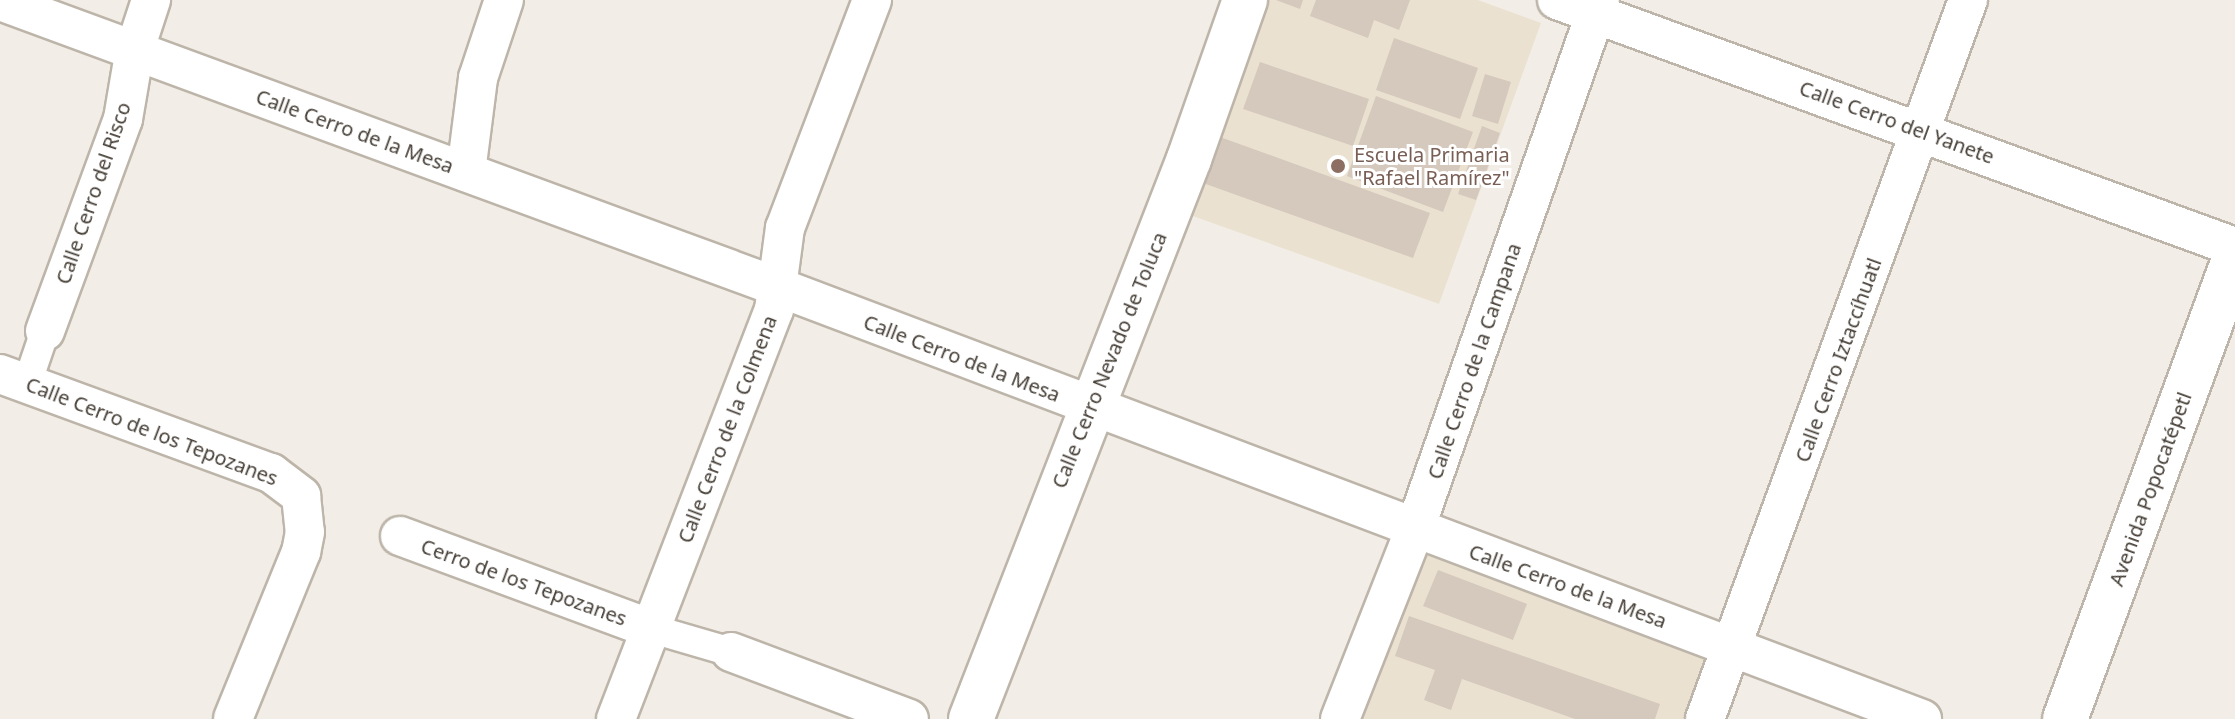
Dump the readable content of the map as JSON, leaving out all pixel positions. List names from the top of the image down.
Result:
{
  "streets": {
    "street": [
      "Calle Cerro del Yanete",
      "Calle Cerro de la Mesa",
      "Calle Cerro del Risco",
      "Calle Cerro Nevado de Toluca",
      "Calle Cerro Iztaccíhuatl",
      "Calle Cerro de la Campana",
      "Calle Cerro de la Colmena",
      "Calle Cerro de los Tepozanes",
      "Avenida Popocatépetl",
      "Cerro de los Tepozanes"
    ]
  },
  "crossings": [
    ["Calle Cerro del Yanete", "Calle Cerro Iztaccíhuatl"],
    ["Calle Cerro del Yanete", "Calle Cerro de la Campana"],
    ["Calle Cerro de la Mesa", "Calle Cerro del Risco"],
    ["Calle Cerro de la Mesa", "Calle Cerro Nevado de Toluca"],
    ["Calle Cerro de la Mesa", "Calle Cerro Iztaccíhuatl"],
    ["Calle Cerro de la Mesa", "Calle Cerro de la Campana"],
    ["Calle Cerro de la Mesa", "Calle Cerro de la Colmena"],
    ["Calle Cerro del Risco", "Calle Cerro de los Tepozanes"],
    ["Calle Cerro de la Colmena", "Cerro de los Tepozanes"]
  ],
  "places": ["Escuela Primaria \"Rafael Ramírez\""]
}
